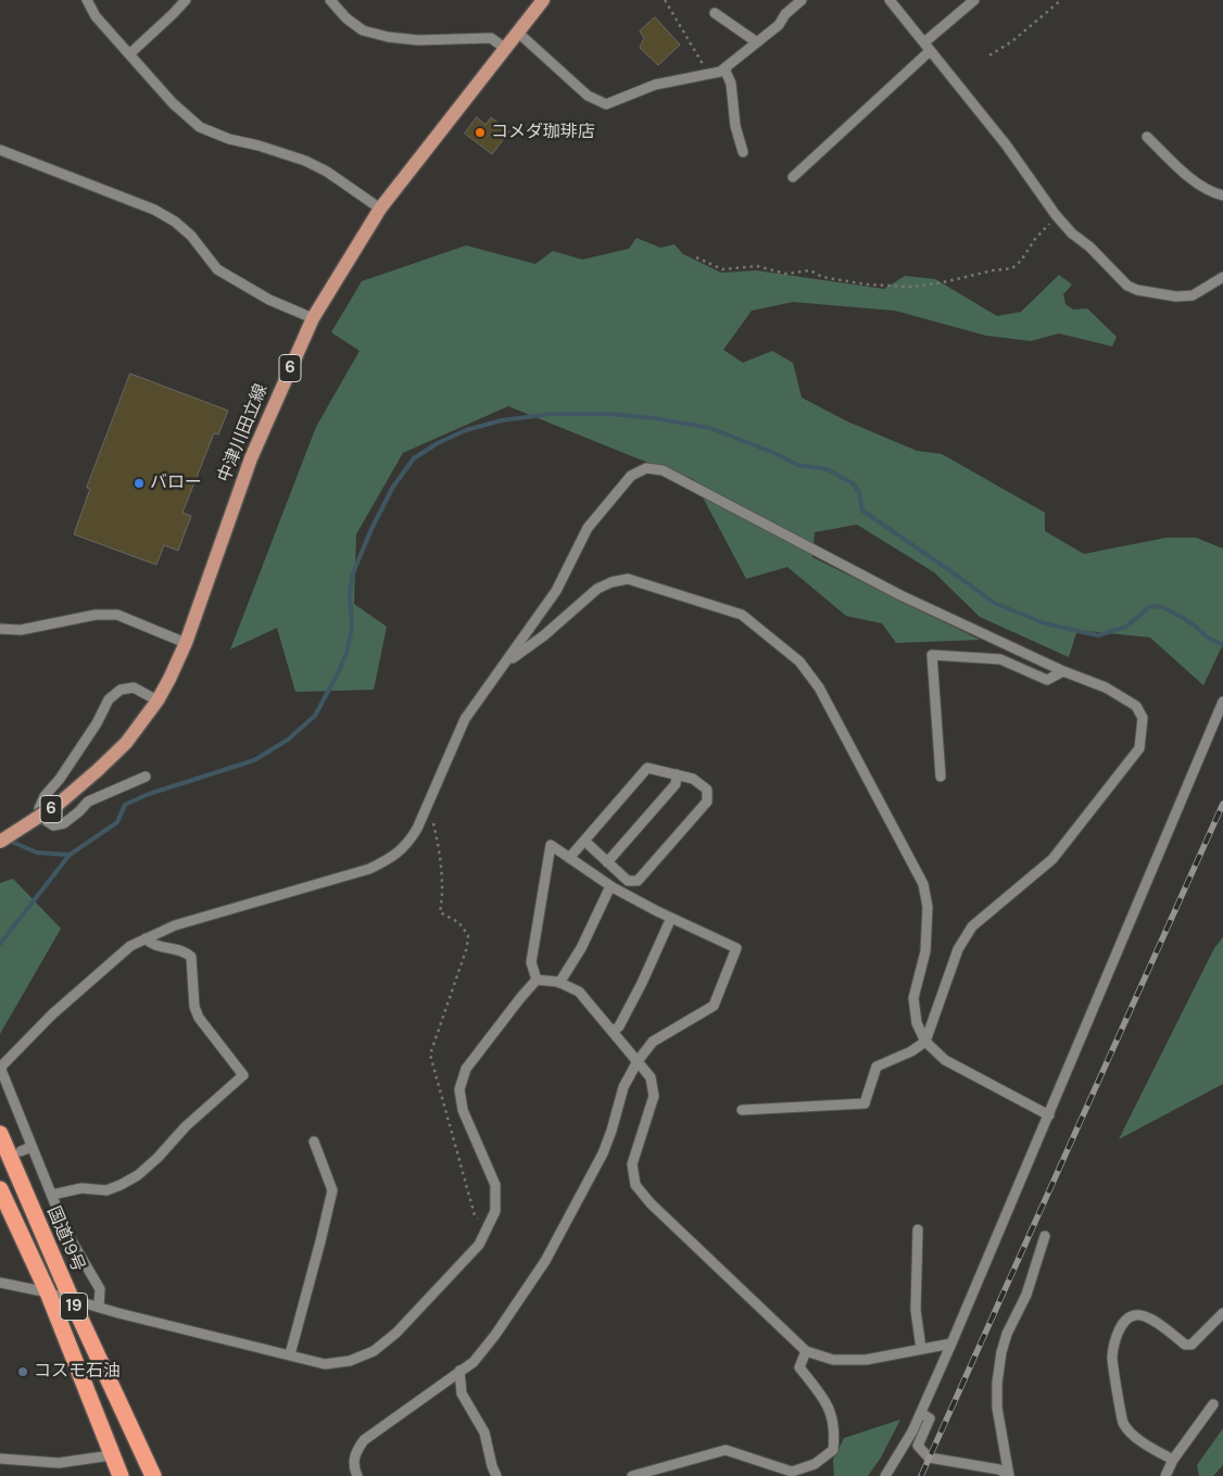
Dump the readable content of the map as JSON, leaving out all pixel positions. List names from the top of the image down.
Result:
{
  "streets": {
    "highway": ["国道19号", "19"],
    "main road": ["6", "中津川田立線"]
  },
  "places": ["コメダ珈琲店", "バロー", "コスモ石油"]
}
